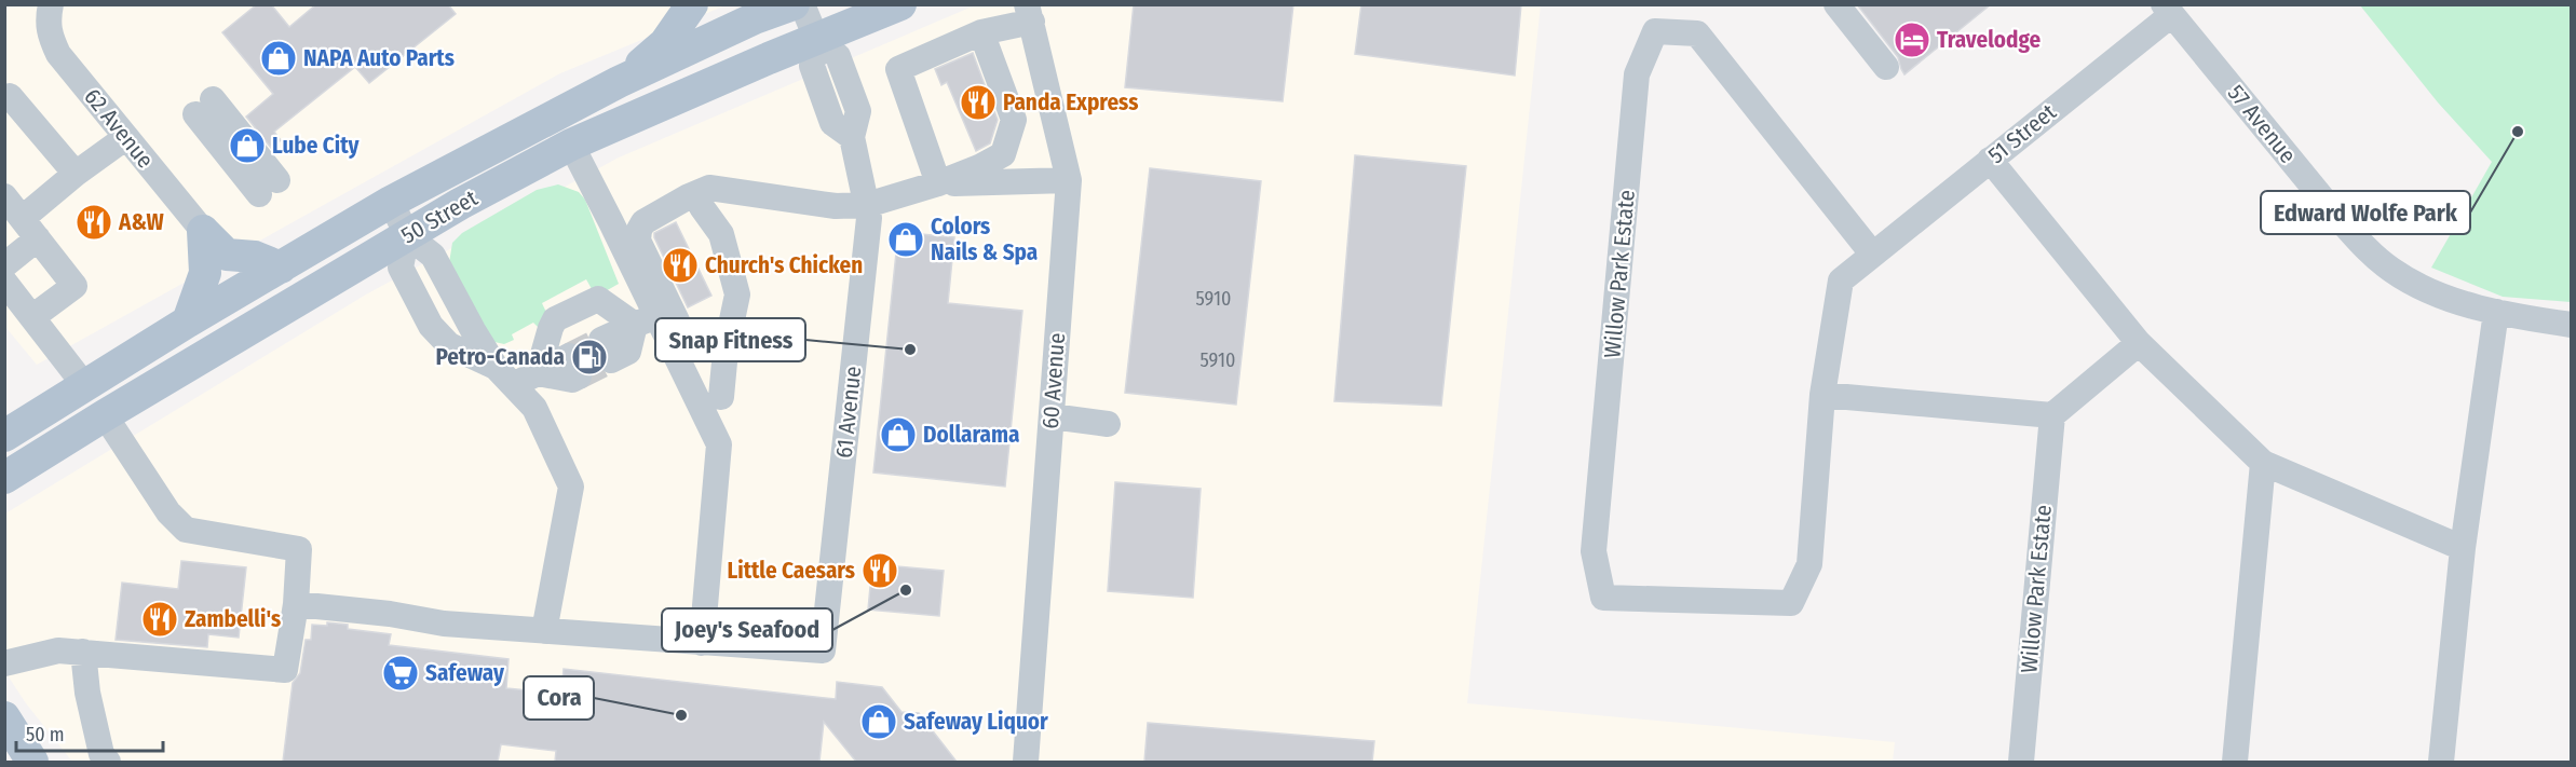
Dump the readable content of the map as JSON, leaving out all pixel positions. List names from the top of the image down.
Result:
{
  "streets": {
    "main road": ["50 Street"],
    "street": [
      "57 Avenue",
      "62 Avenue",
      "51 Street",
      "Willow Park Estate",
      "60 Avenue",
      "61 Avenue"
    ]
  },
  "crossings": [
    ["57 Avenue", "51 Street"],
    ["51 Street", "Willow Park Estate"],
    ["50 Street", "61 Avenue"]
  ],
  "places": {
    "hotel": ["Travelodge"],
    "shop": [
      "NAPA Auto Parts",
      "Lube City",
      "Colors Nails & Spa",
      "Dollarama",
      "Safeway Liquor"
    ],
    "restaurant": [
      "Panda Express",
      "A&W",
      "Church's Chicken",
      "Little Caesars",
      "Zambelli's"
    ],
    "other": [
      "Edward Wolfe Park",
      "Snap Fitness",
      "Joey's Seafood",
      "Cora"
    ],
    "fuel station": ["Petro-Canada"],
    "supermarket": ["Safeway"]
  },
  "house_numbers": ["5910", "5910"],
  "scale_bar": "50 m"
}
